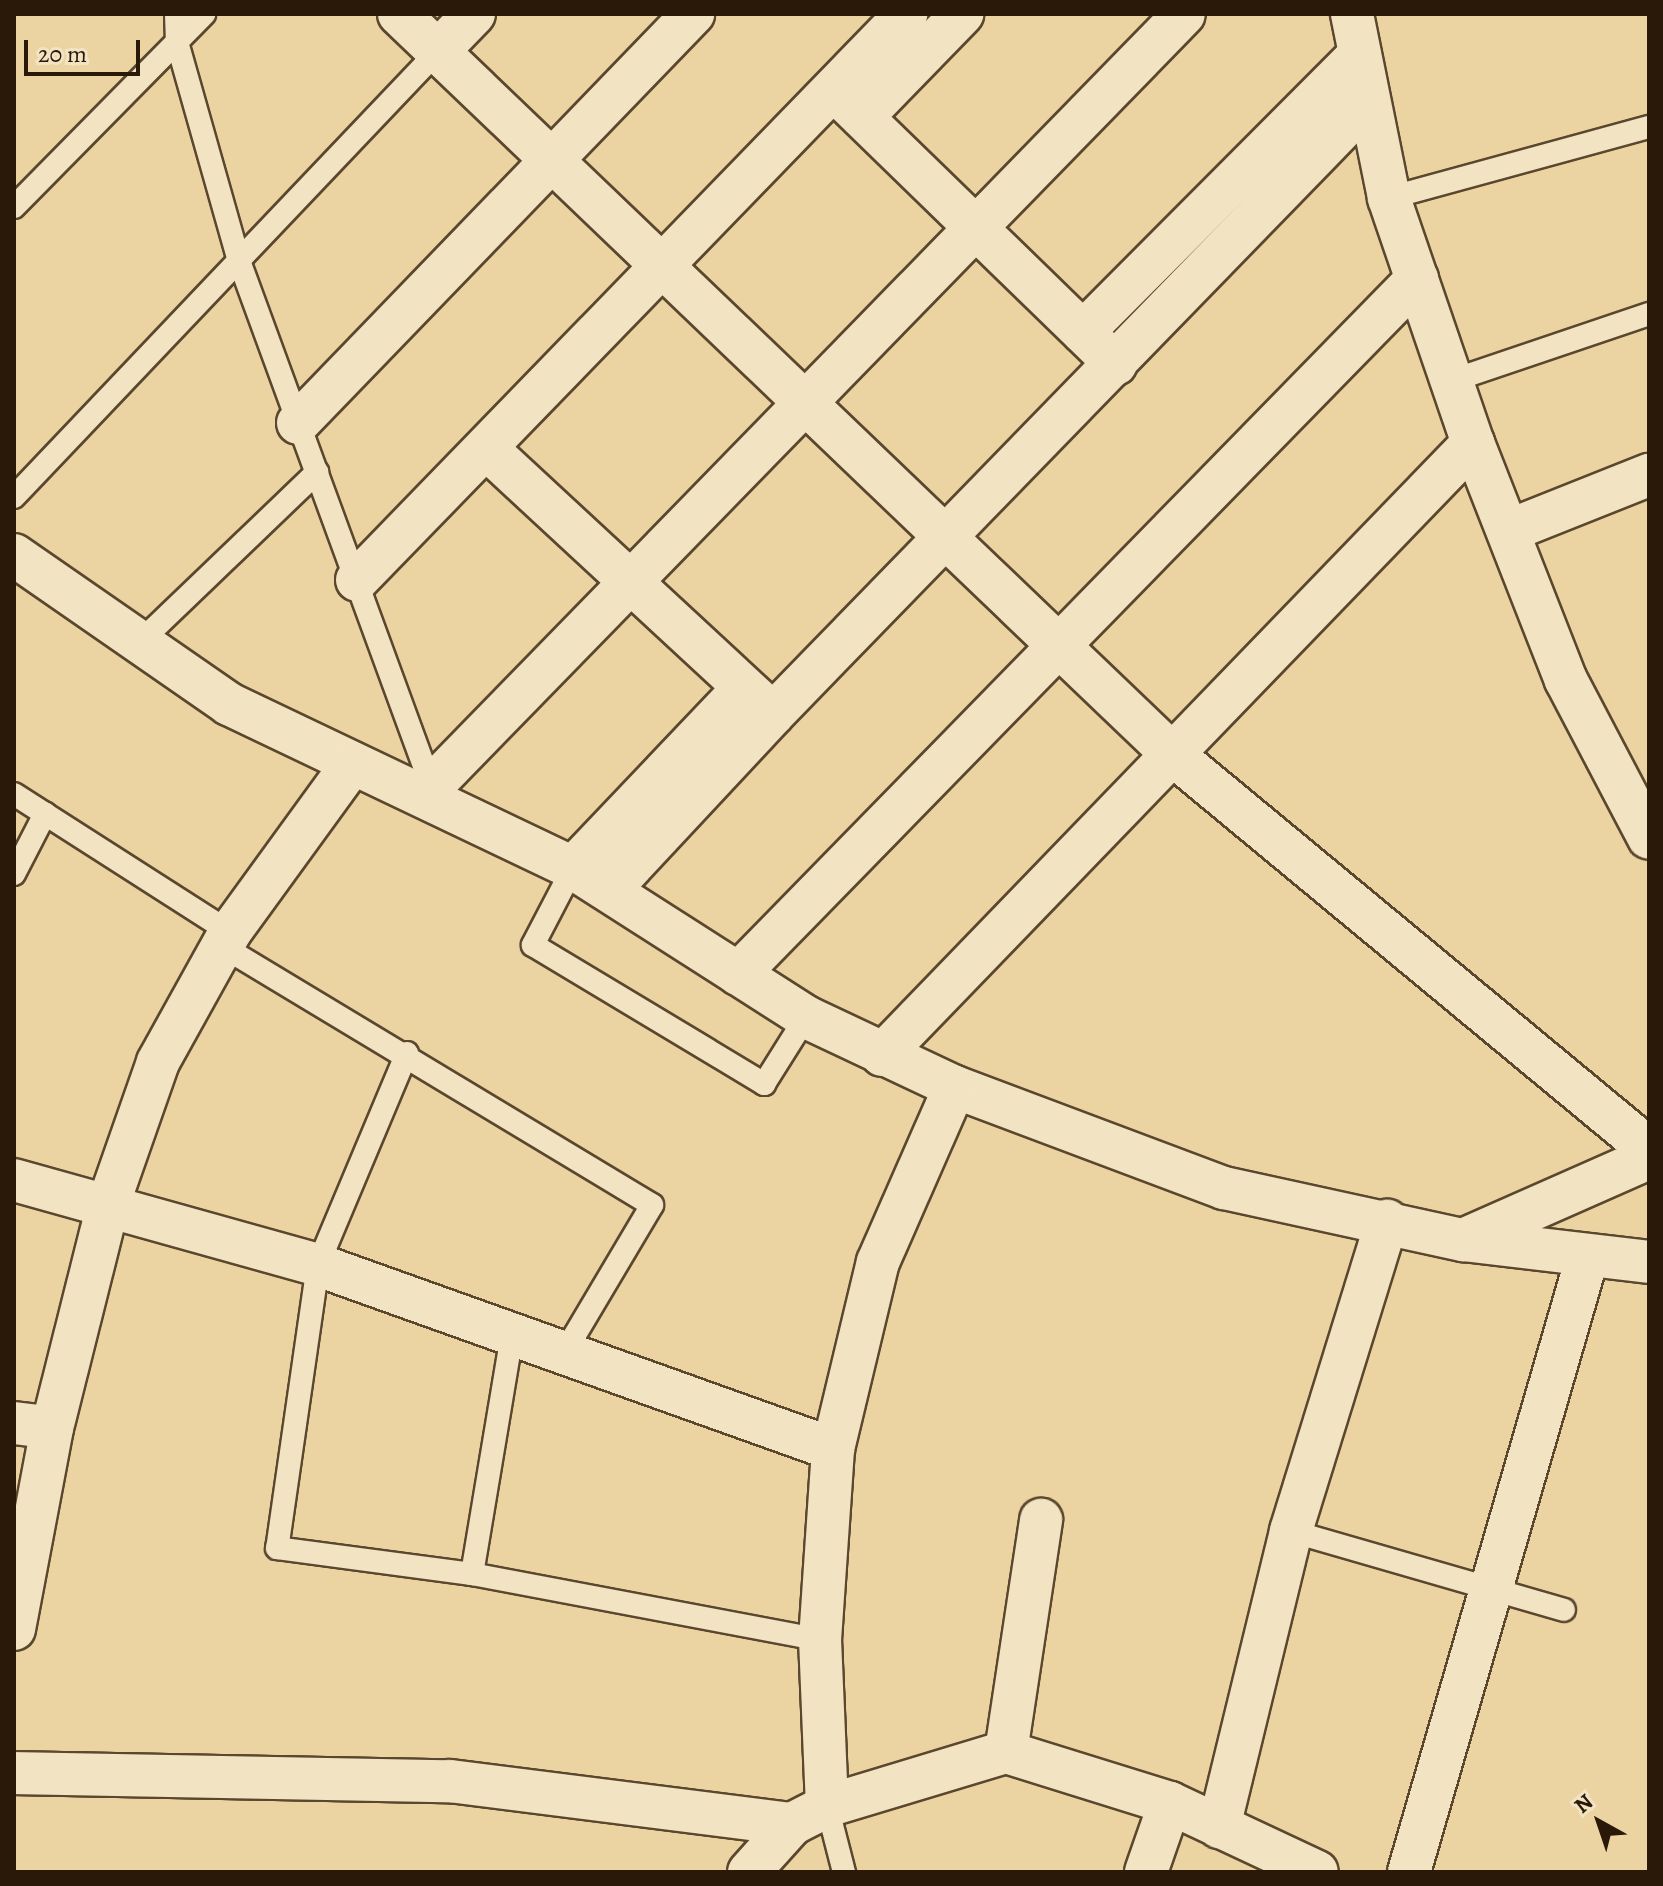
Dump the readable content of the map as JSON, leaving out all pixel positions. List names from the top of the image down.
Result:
{
  "scale_bar": "20 m",
  "north": "top left"
}
